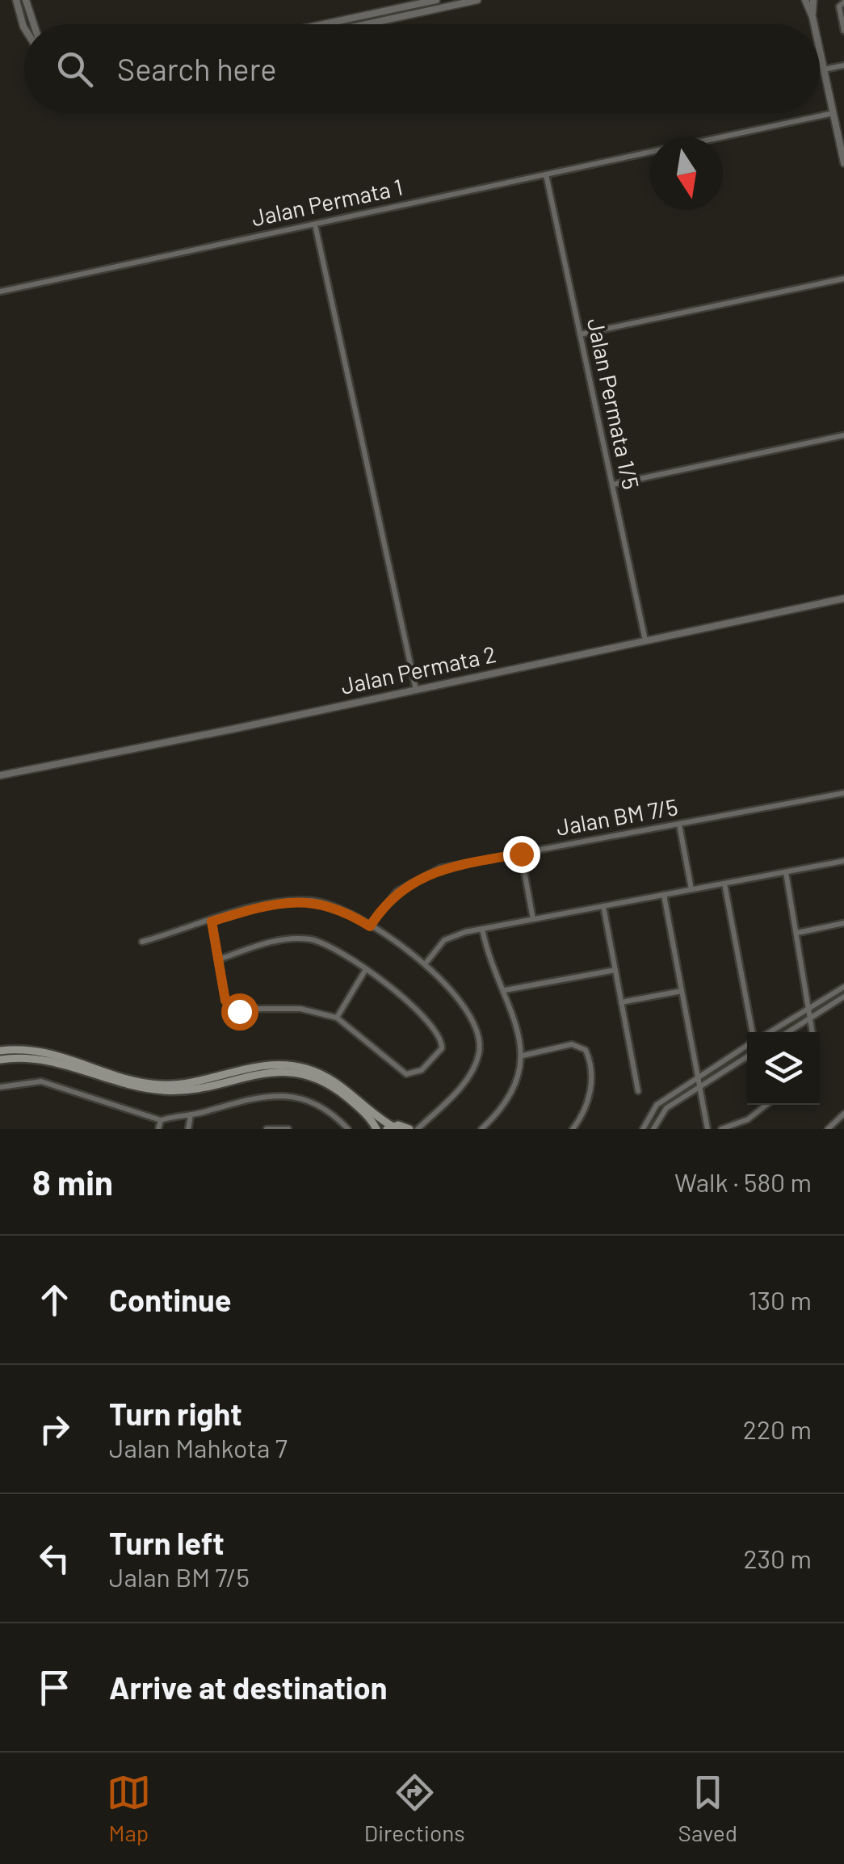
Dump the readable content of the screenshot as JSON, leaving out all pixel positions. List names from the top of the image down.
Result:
{
  "streets": {
    "street": [
      "Jalan Permata 1",
      "Jalan Permata 1/5",
      "Jalan Permata 2",
      "Jalan BM 7/5"
    ]
  },
  "crossings": [
    ["Jalan Permata 1", "Jalan Permata 1/5"],
    ["Jalan Permata 1/5", "Jalan Permata 2"]
  ],
  "north": "bottom",
  "page": {
    "search": "Search here",
    "heading": ["8 min", "Walk · 580 m"],
    "list": [
      ["Continue", "130 m"],
      ["Turn right", "Jalan Mahkota 7", "220 m"],
      ["Turn left", "Jalan BM 7/5", "230 m"],
      "Arrive at destination"
    ],
    "nav": ["Map", "Directions", "Saved"]
  }
}
